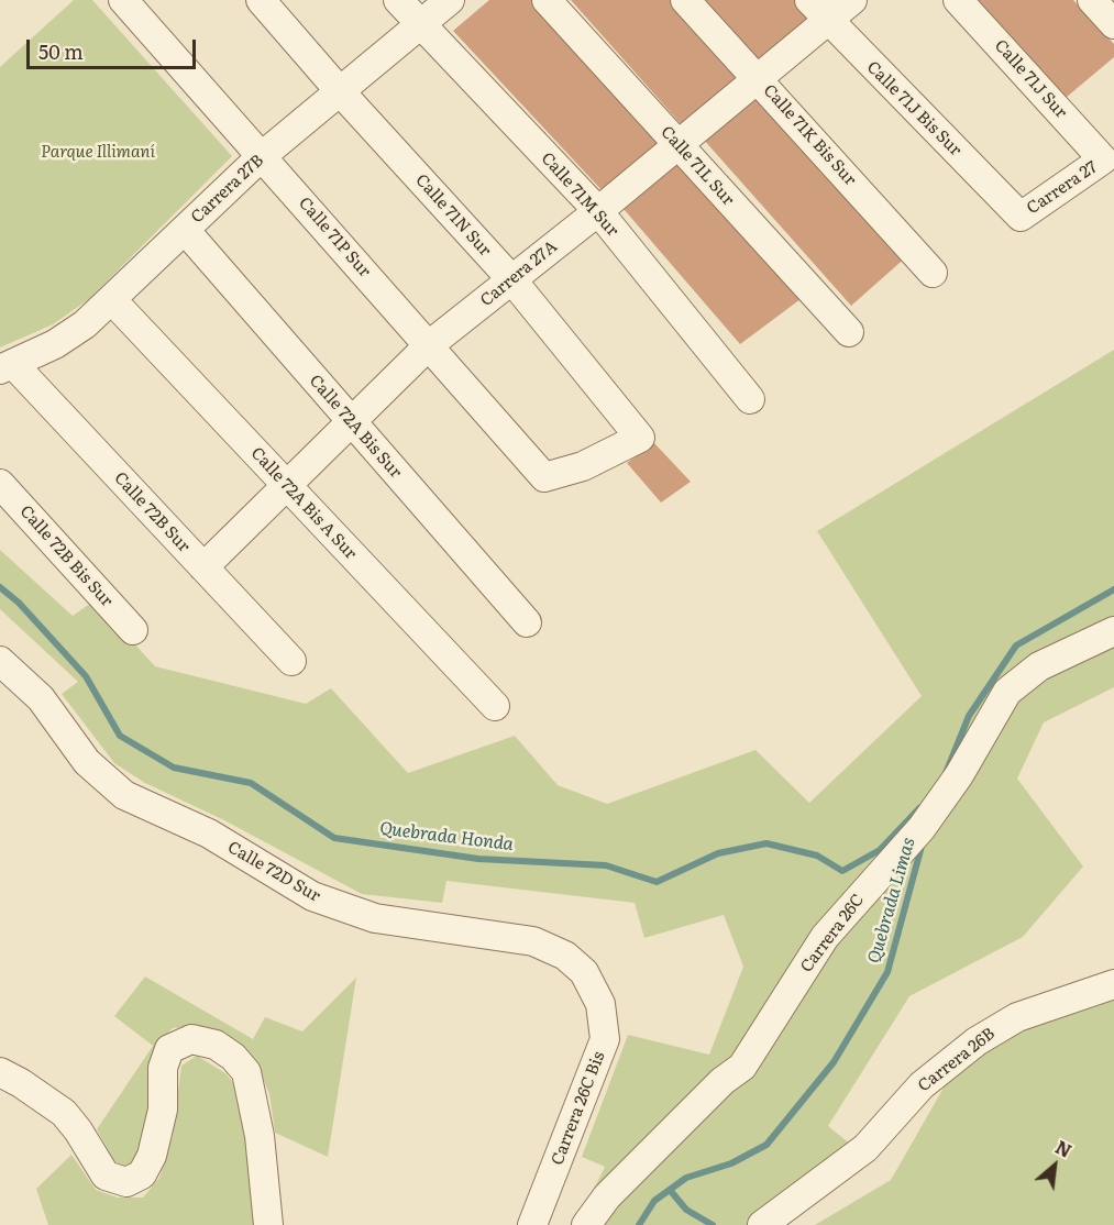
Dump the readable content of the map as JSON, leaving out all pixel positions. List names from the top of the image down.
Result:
{
  "streets": {
    "street": [
      "Calle 71J Sur",
      "Calle 71J Bis Sur",
      "Calle 71K Bis Sur",
      "Calle 71L Sur",
      "Carrera 27",
      "Carrera 27B",
      "Calle 71M Sur",
      "Calle 71N Sur",
      "Calle 71P Sur",
      "Carrera 27A",
      "Calle 72A Bis Sur",
      "Calle 72A Bis A Sur",
      "Calle 72B Sur",
      "Calle 72B Bis Sur",
      "Calle 72D Sur",
      "Carrera 26C",
      "Carrera 26B",
      "Carrera 26C Bis"
    ]
  },
  "crossings": [
    ["Calle 71J Sur", "Carrera 27"],
    ["Calle 71J Bis Sur", "Carrera 27"],
    ["Calle 71J Bis Sur", "Carrera 27A"],
    ["Calle 71K Bis Sur", "Carrera 27A"],
    ["Calle 71L Sur", "Carrera 27A"],
    ["Carrera 27B", "Calle 71M Sur"],
    ["Carrera 27B", "Calle 71N Sur"],
    ["Carrera 27B", "Calle 71P Sur"],
    ["Carrera 27B", "Calle 72A Bis Sur"],
    ["Carrera 27B", "Calle 72A Bis A Sur"],
    ["Carrera 27B", "Calle 72B Sur"],
    ["Calle 71M Sur", "Carrera 27A"],
    ["Calle 71N Sur", "Calle 71P Sur"],
    ["Calle 71N Sur", "Carrera 27A"],
    ["Calle 71P Sur", "Carrera 27A"],
    ["Carrera 27A", "Calle 72A Bis Sur"],
    ["Carrera 27A", "Calle 72A Bis A Sur"],
    ["Carrera 27A", "Calle 72B Sur"],
    ["Calle 72D Sur", "Carrera 26C Bis"]
  ],
  "water": ["Quebrada Honda", "Quebrada Limas"],
  "parks": ["Parque Illimaní"],
  "scale_bar": "50 m",
  "north": "top right"
}
